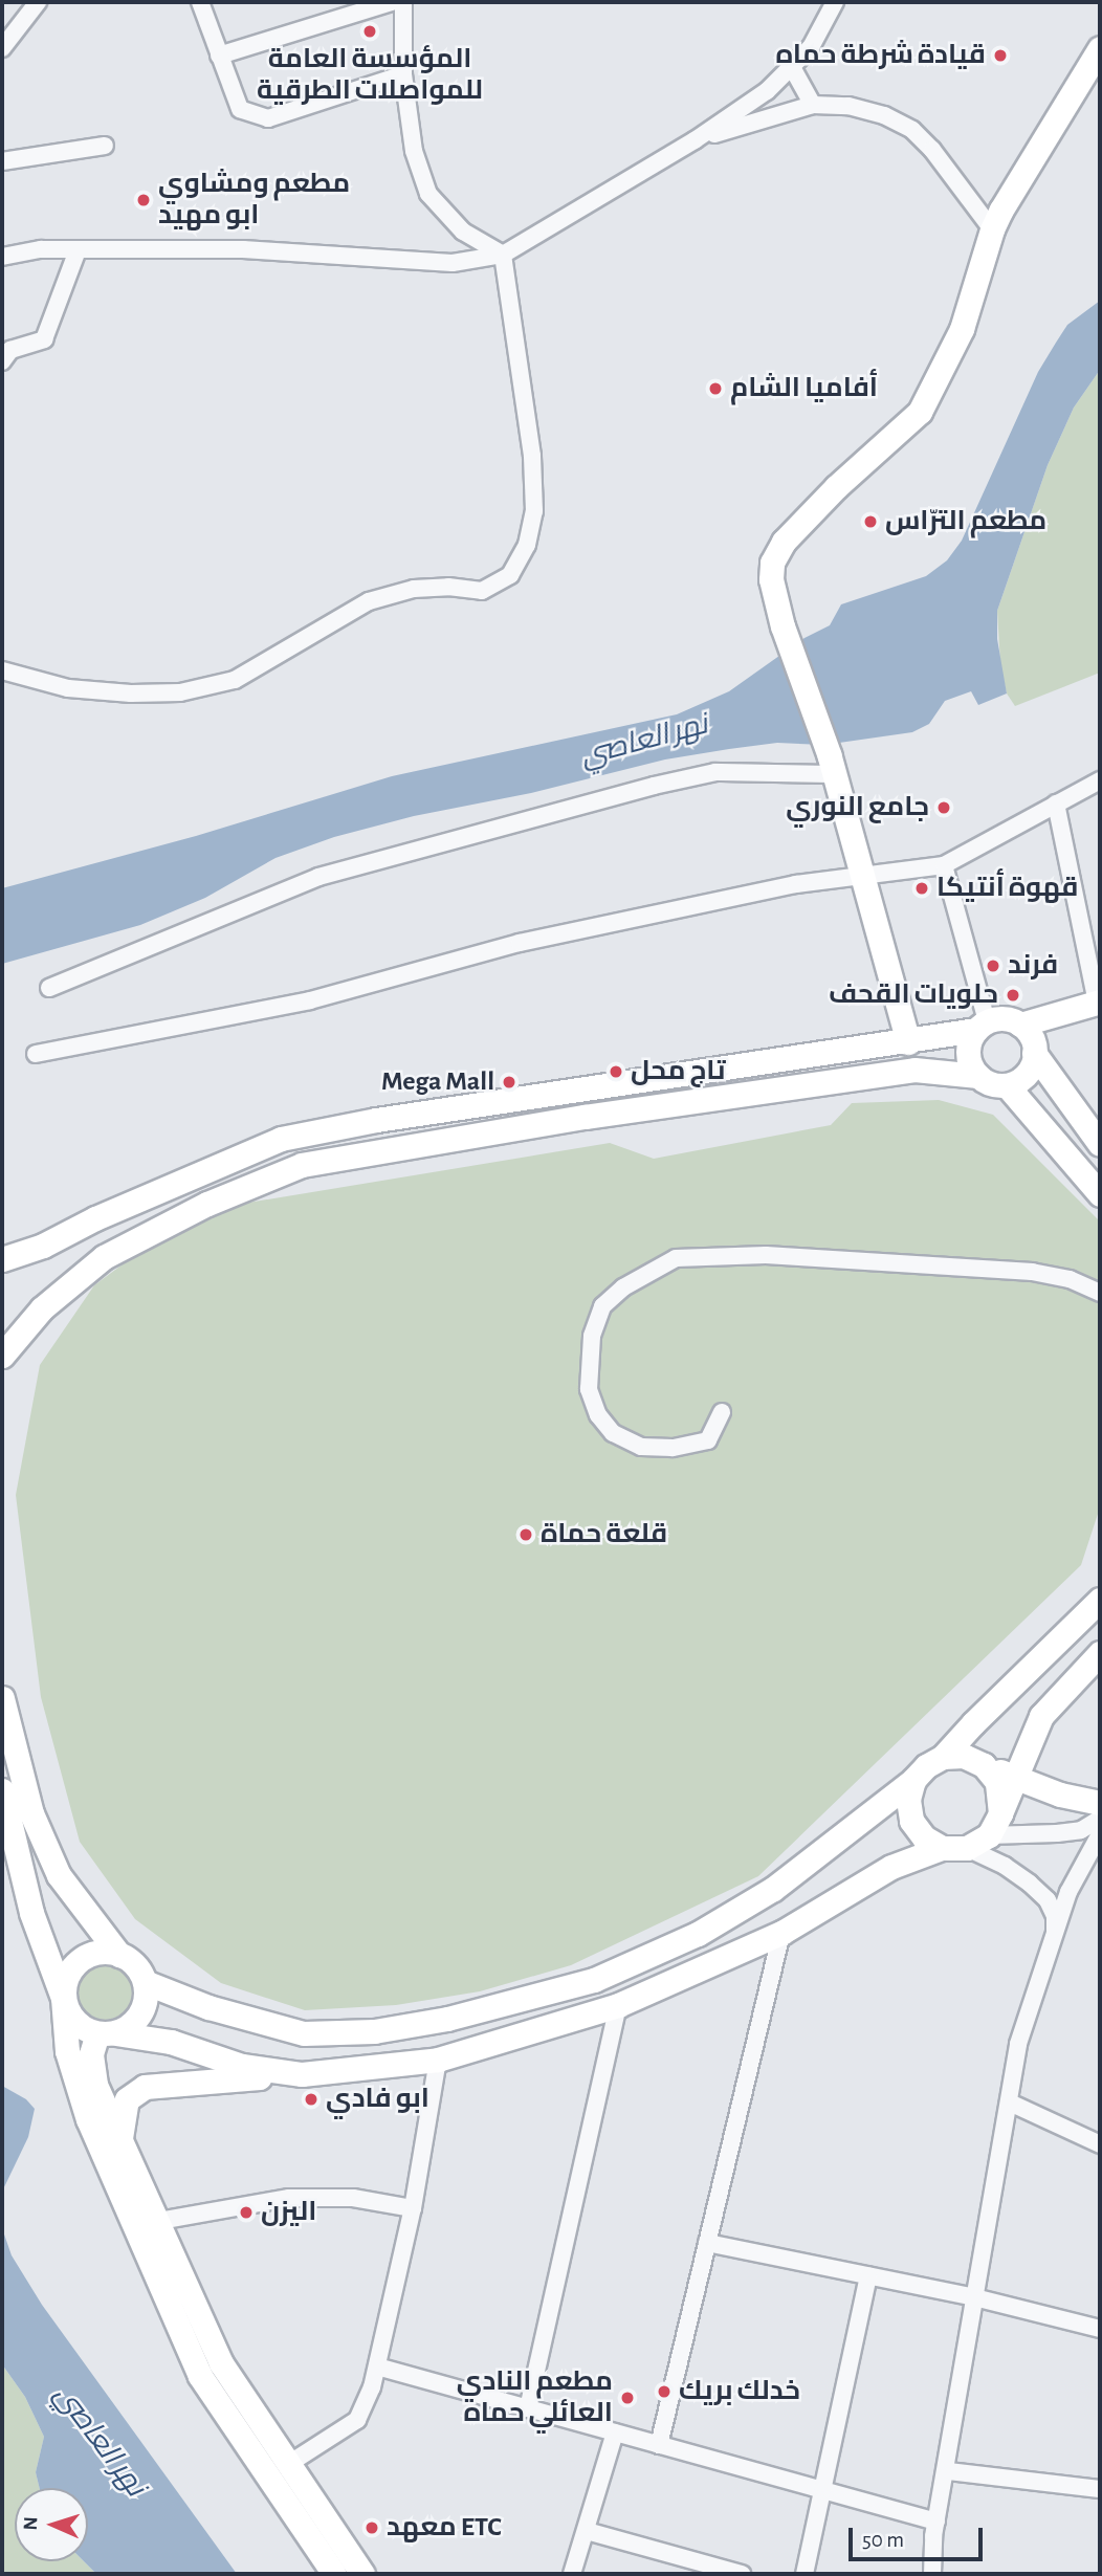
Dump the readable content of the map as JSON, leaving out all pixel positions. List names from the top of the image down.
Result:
{
  "water": ["نهر العاصي"],
  "places": [
    "المؤسسة العامة للمواصلات الطرقية",
    "قيادة شرطة حماه",
    "مطعم ومشاوي ابو مهيد",
    "أفاميا الشام",
    "مطعم الترّاس",
    "جامع النوري",
    "قهوة أنتيكا",
    "فرند",
    "حلويات القحف",
    "تاج محل",
    "Mega Mall",
    "قلعة حماة",
    "ابو فادي",
    "اليزن",
    "خدلك بريك",
    "مطعم النادي العائلي حماه",
    "معهد ETC"
  ],
  "scale_bar": "50 m",
  "north": "left"
}
